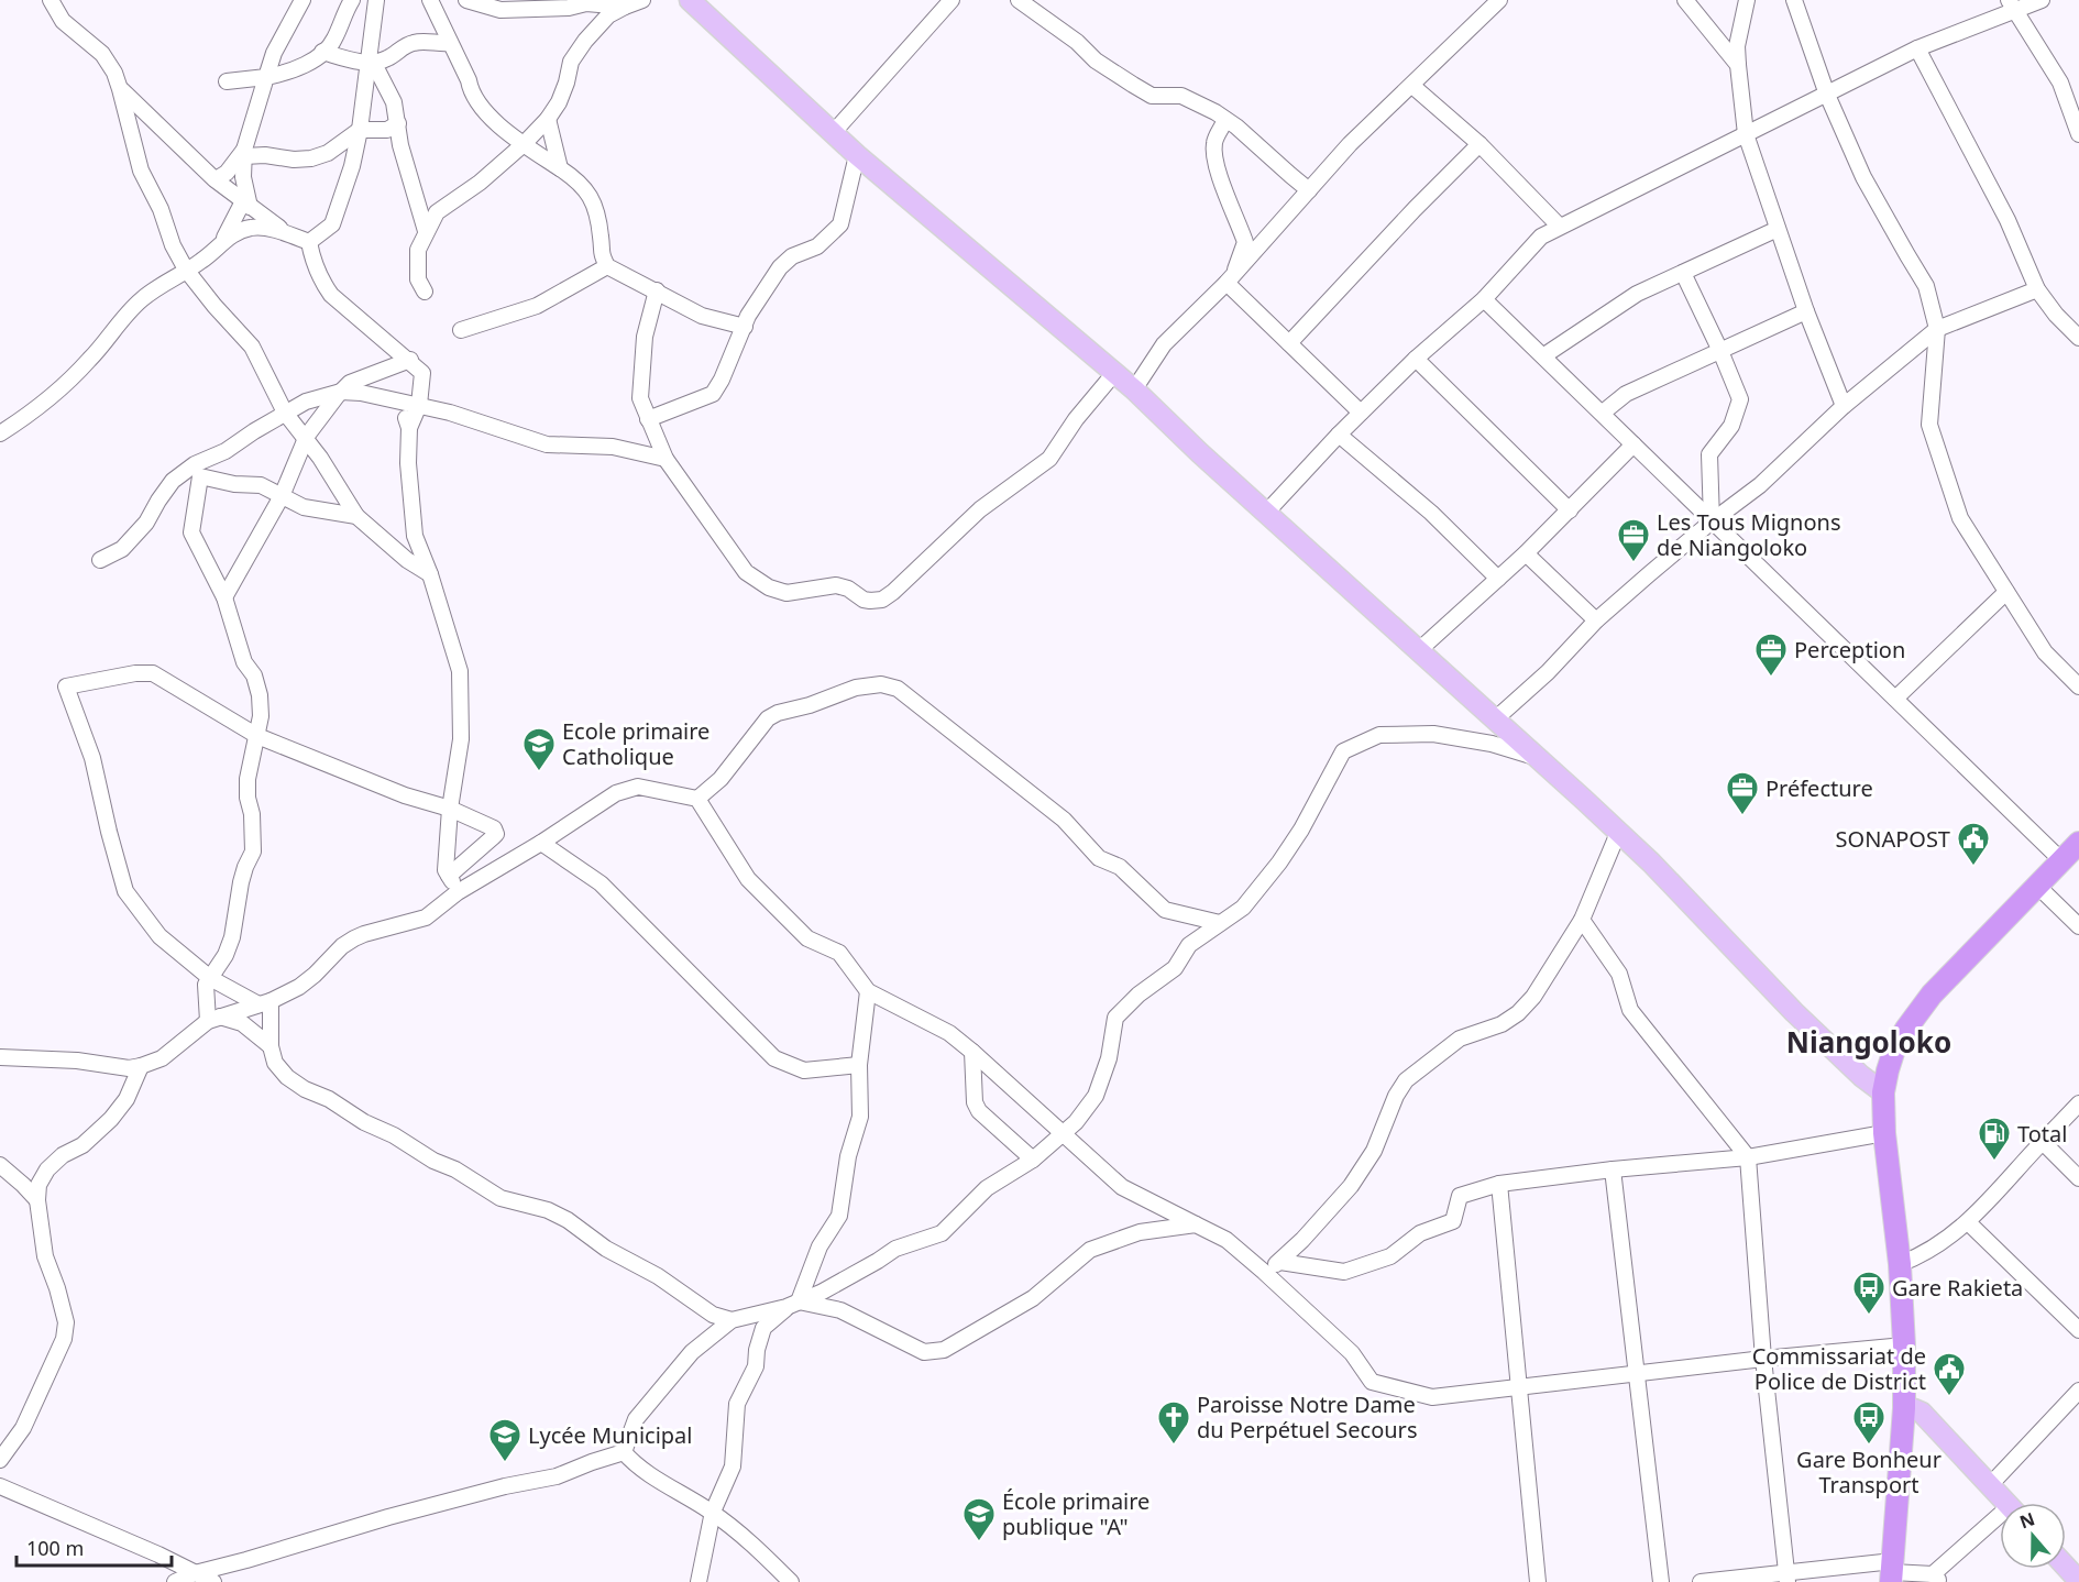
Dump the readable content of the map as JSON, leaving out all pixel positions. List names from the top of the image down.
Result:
{
  "districts": ["Niangoloko"],
  "places": {
    "office": ["Les Tous Mignons de Niangoloko", "Perception", "Préfecture"],
    "school or university": ["Ecole primaire Catholique", "Lycée Municipal", "École primaire publique \"A\""],
    "public building": ["SONAPOST", "Commissariat de Police de District"],
    "fuel station": ["Total"],
    "bus stop": ["Gare Rakieta", "Gare Bonheur Transport"],
    "church": ["Paroisse Notre Dame du Perpétuel Secours"]
  },
  "scale_bar": "100 m",
  "north": "top"
}
